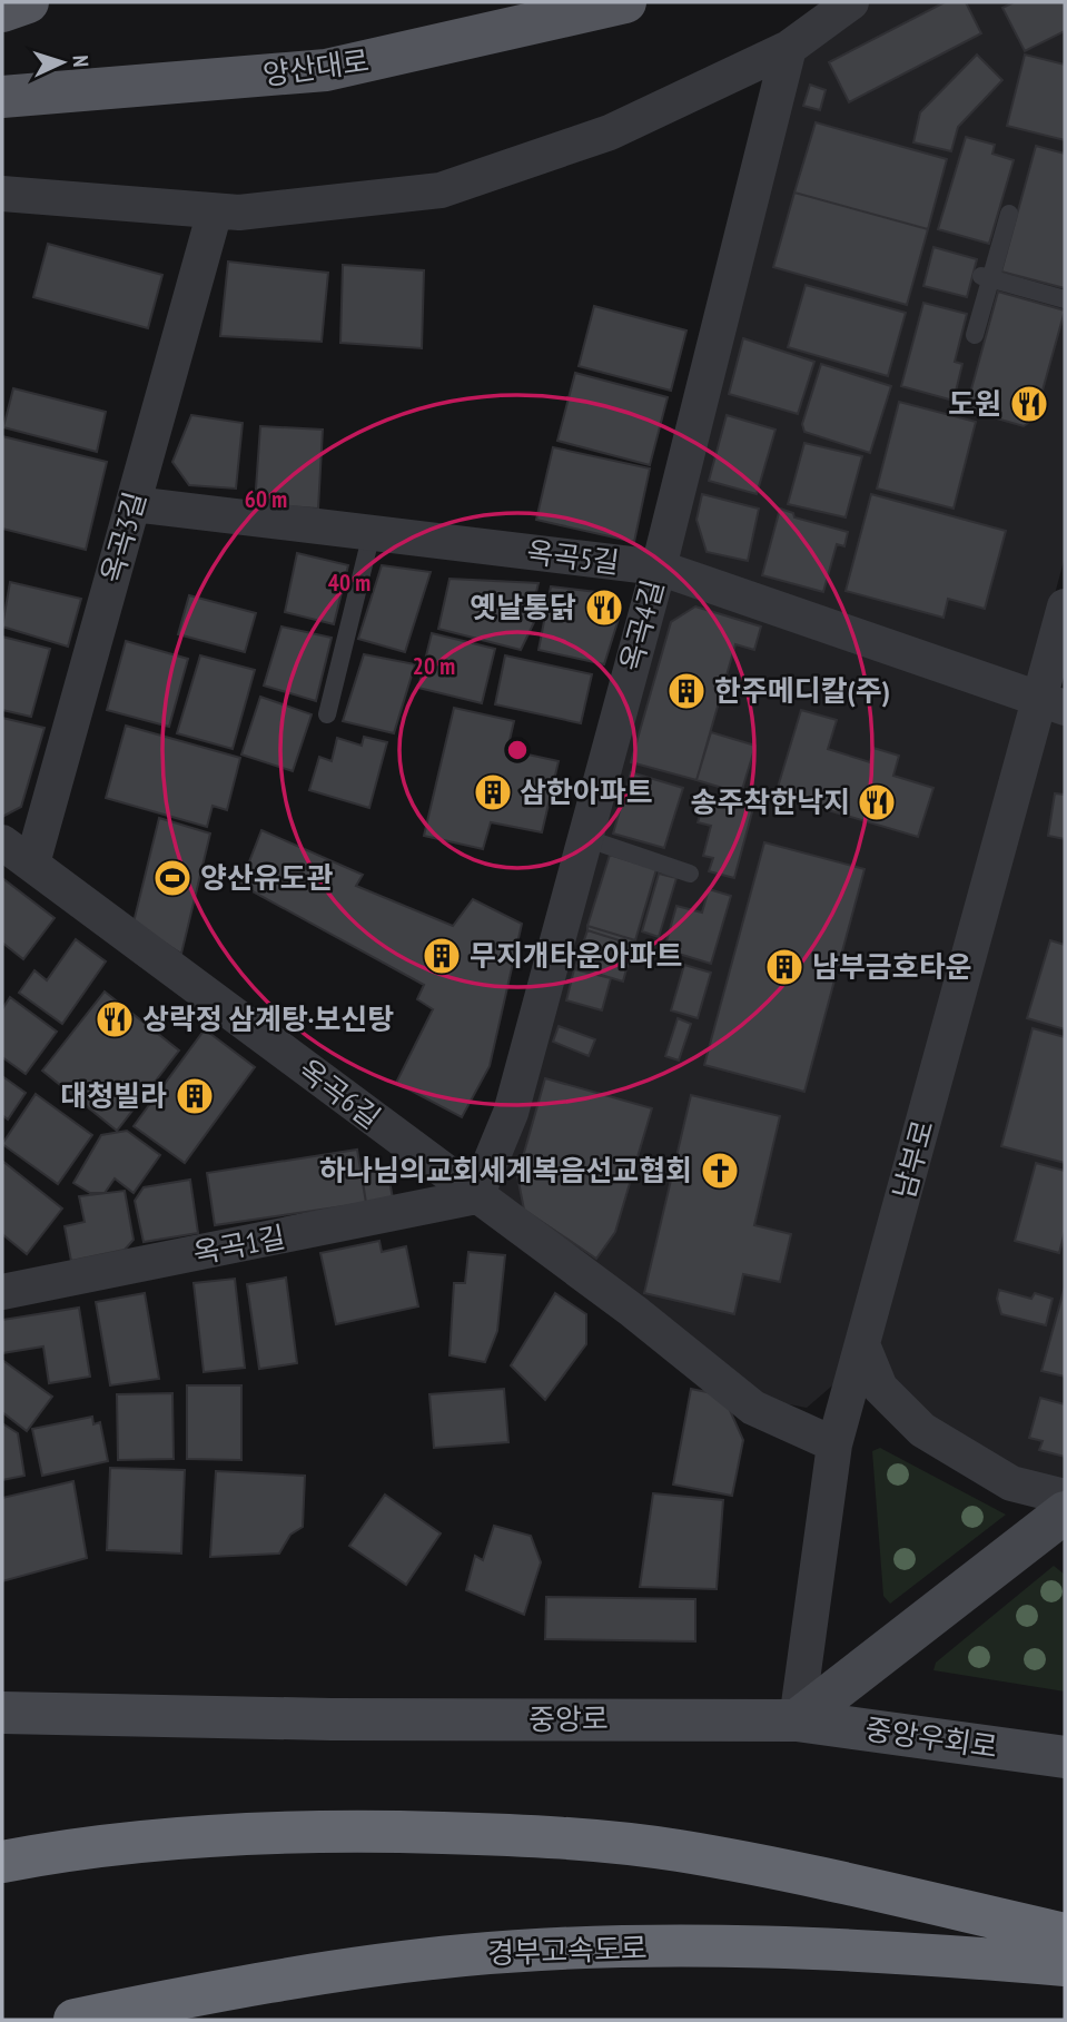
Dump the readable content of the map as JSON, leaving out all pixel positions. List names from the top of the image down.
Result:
{
  "streets": {
    "highway": ["경부고속도로"],
    "main road": ["양산대로", "중앙로", "중앙우회로"],
    "street": [
      "옥곡3길",
      "옥곡5길",
      "옥곡4길",
      "옥곡6길",
      "남부로",
      "옥곡1길"
    ]
  },
  "crossings": [
    ["옥곡3길", "옥곡5길"],
    ["옥곡3길", "옥곡6길"],
    ["옥곡5길", "옥곡4길"],
    ["옥곡5길", "남부로"],
    ["옥곡4길", "옥곡6길"],
    ["옥곡4길", "옥곡1길"],
    ["옥곡6길", "남부로"],
    ["옥곡6길", "옥곡1길"],
    ["남부로", "중앙로"],
    ["남부로", "중앙우회로"],
    ["중앙로", "중앙우회로"]
  ],
  "places": {
    "restaurant": [
      "도원",
      "옛날통닭",
      "송주착한낙지",
      "상락정 삼계탕·보신탕"
    ],
    "building": [
      "한주메디칼(주)",
      "삼한아파트",
      "무지개타운아파트",
      "남부금호타운",
      "대청빌라"
    ],
    "sports": ["양산유도관"],
    "church": ["하나님의교회세계복음선교협회"]
  },
  "north": "right",
  "rings": ["60 m", "40 m", "20 m"]
}
